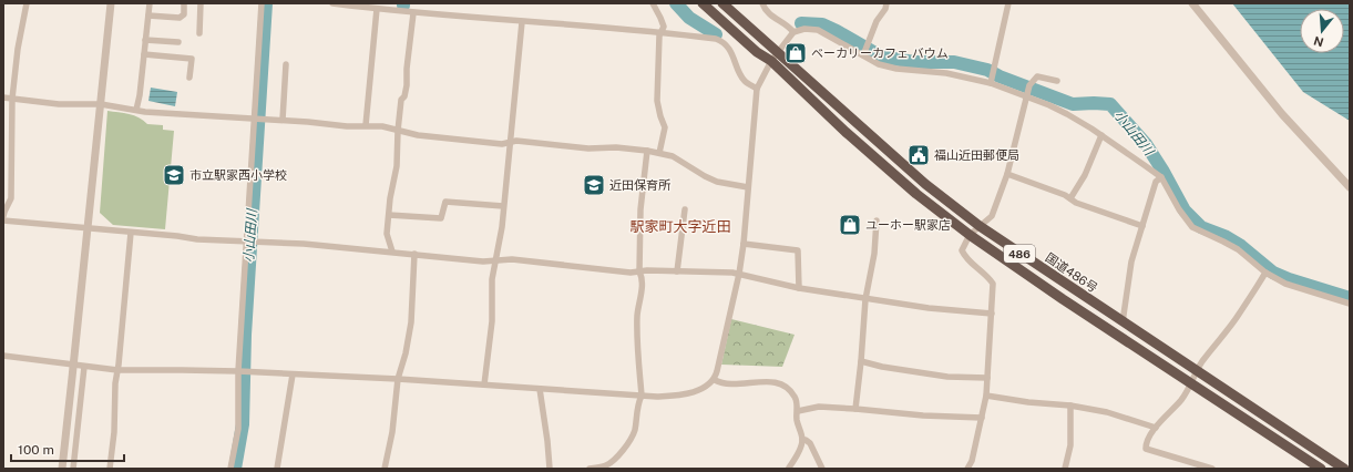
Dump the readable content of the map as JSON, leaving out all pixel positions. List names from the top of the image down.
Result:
{
  "streets": {
    "highway": ["486", "国道486号"]
  },
  "districts": ["駅家町大字近田"],
  "water": ["小山田川"],
  "places": {
    "shop": ["ベーカリーカフェ バウム", "ユーホー駅家店"],
    "public building": ["福山近田郵便局"],
    "school or university": ["市立駅家西小学校", "近田保育所"]
  },
  "scale_bar": "100 m",
  "north": "bottom"
}
